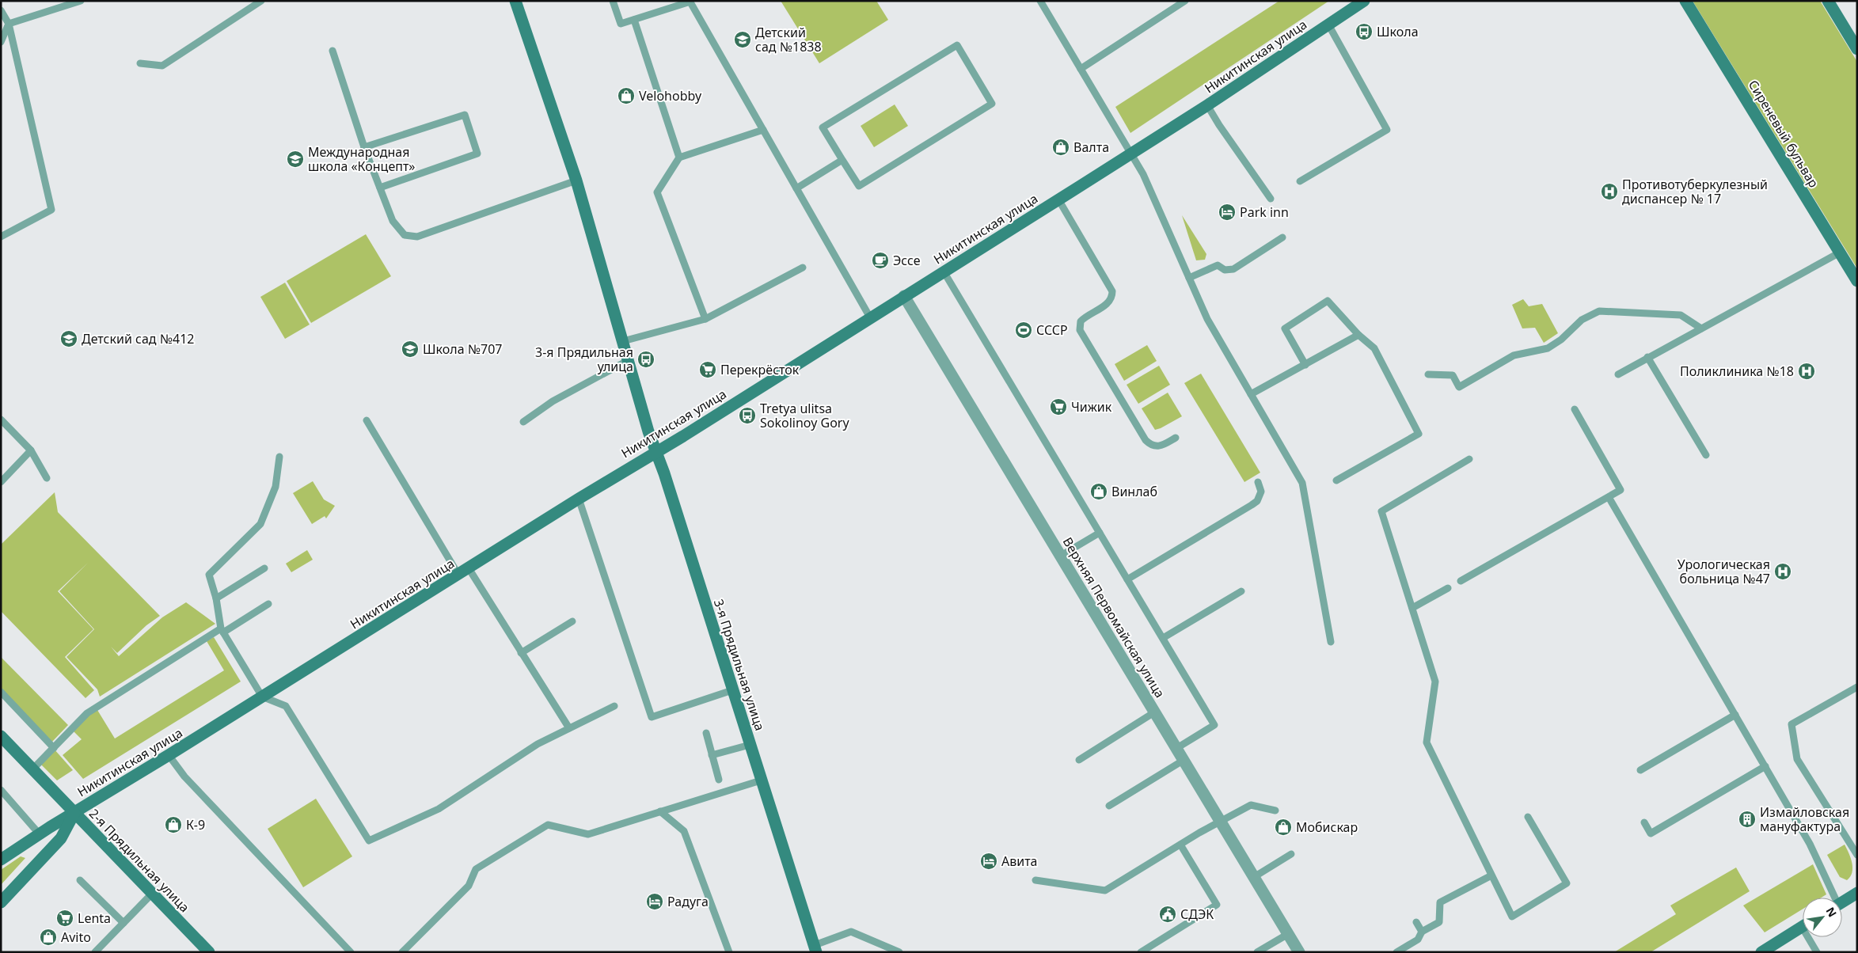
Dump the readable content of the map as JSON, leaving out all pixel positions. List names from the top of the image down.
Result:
{
  "streets": {
    "street": [
      "Никитинская улица",
      "Сиреневый бульвар",
      "Верхняя Первомайская улица",
      "3-я Прядильная улица",
      "2-я Прядильная улица"
    ]
  },
  "crossings": [
    ["Никитинская улица", "Верхняя Первомайская улица"],
    ["Никитинская улица", "3-я Прядильная улица"],
    ["Никитинская улица", "2-я Прядильная улица"]
  ],
  "places": {
    "bus stop": ["Школа", "3-я Прядильная улица", "Tretya ulitsa Sokolinoy Gory"],
    "school or university": [
      "Детский сад №1838",
      "Международная школа «Концепт»",
      "Детский сад №412",
      "Школа №707"
    ],
    "shop": [
      "Velohobby",
      "Валта",
      "Винлаб",
      "К-9",
      "Мобискар",
      "Avito"
    ],
    "hospital": ["Противотуберкулезный диспансер № 17", "Поликлиника №18", "Урологическая больница №47"],
    "hotel": ["Park inn", "Авита", "Радуга"],
    "cafe": ["Эссе"],
    "sports": ["СССР"],
    "supermarket": ["Перекрёсток", "Чижик", "Lenta"],
    "building": ["Измайловская мануфактура"],
    "public building": ["СДЭК"]
  },
  "north": "top right"
}
